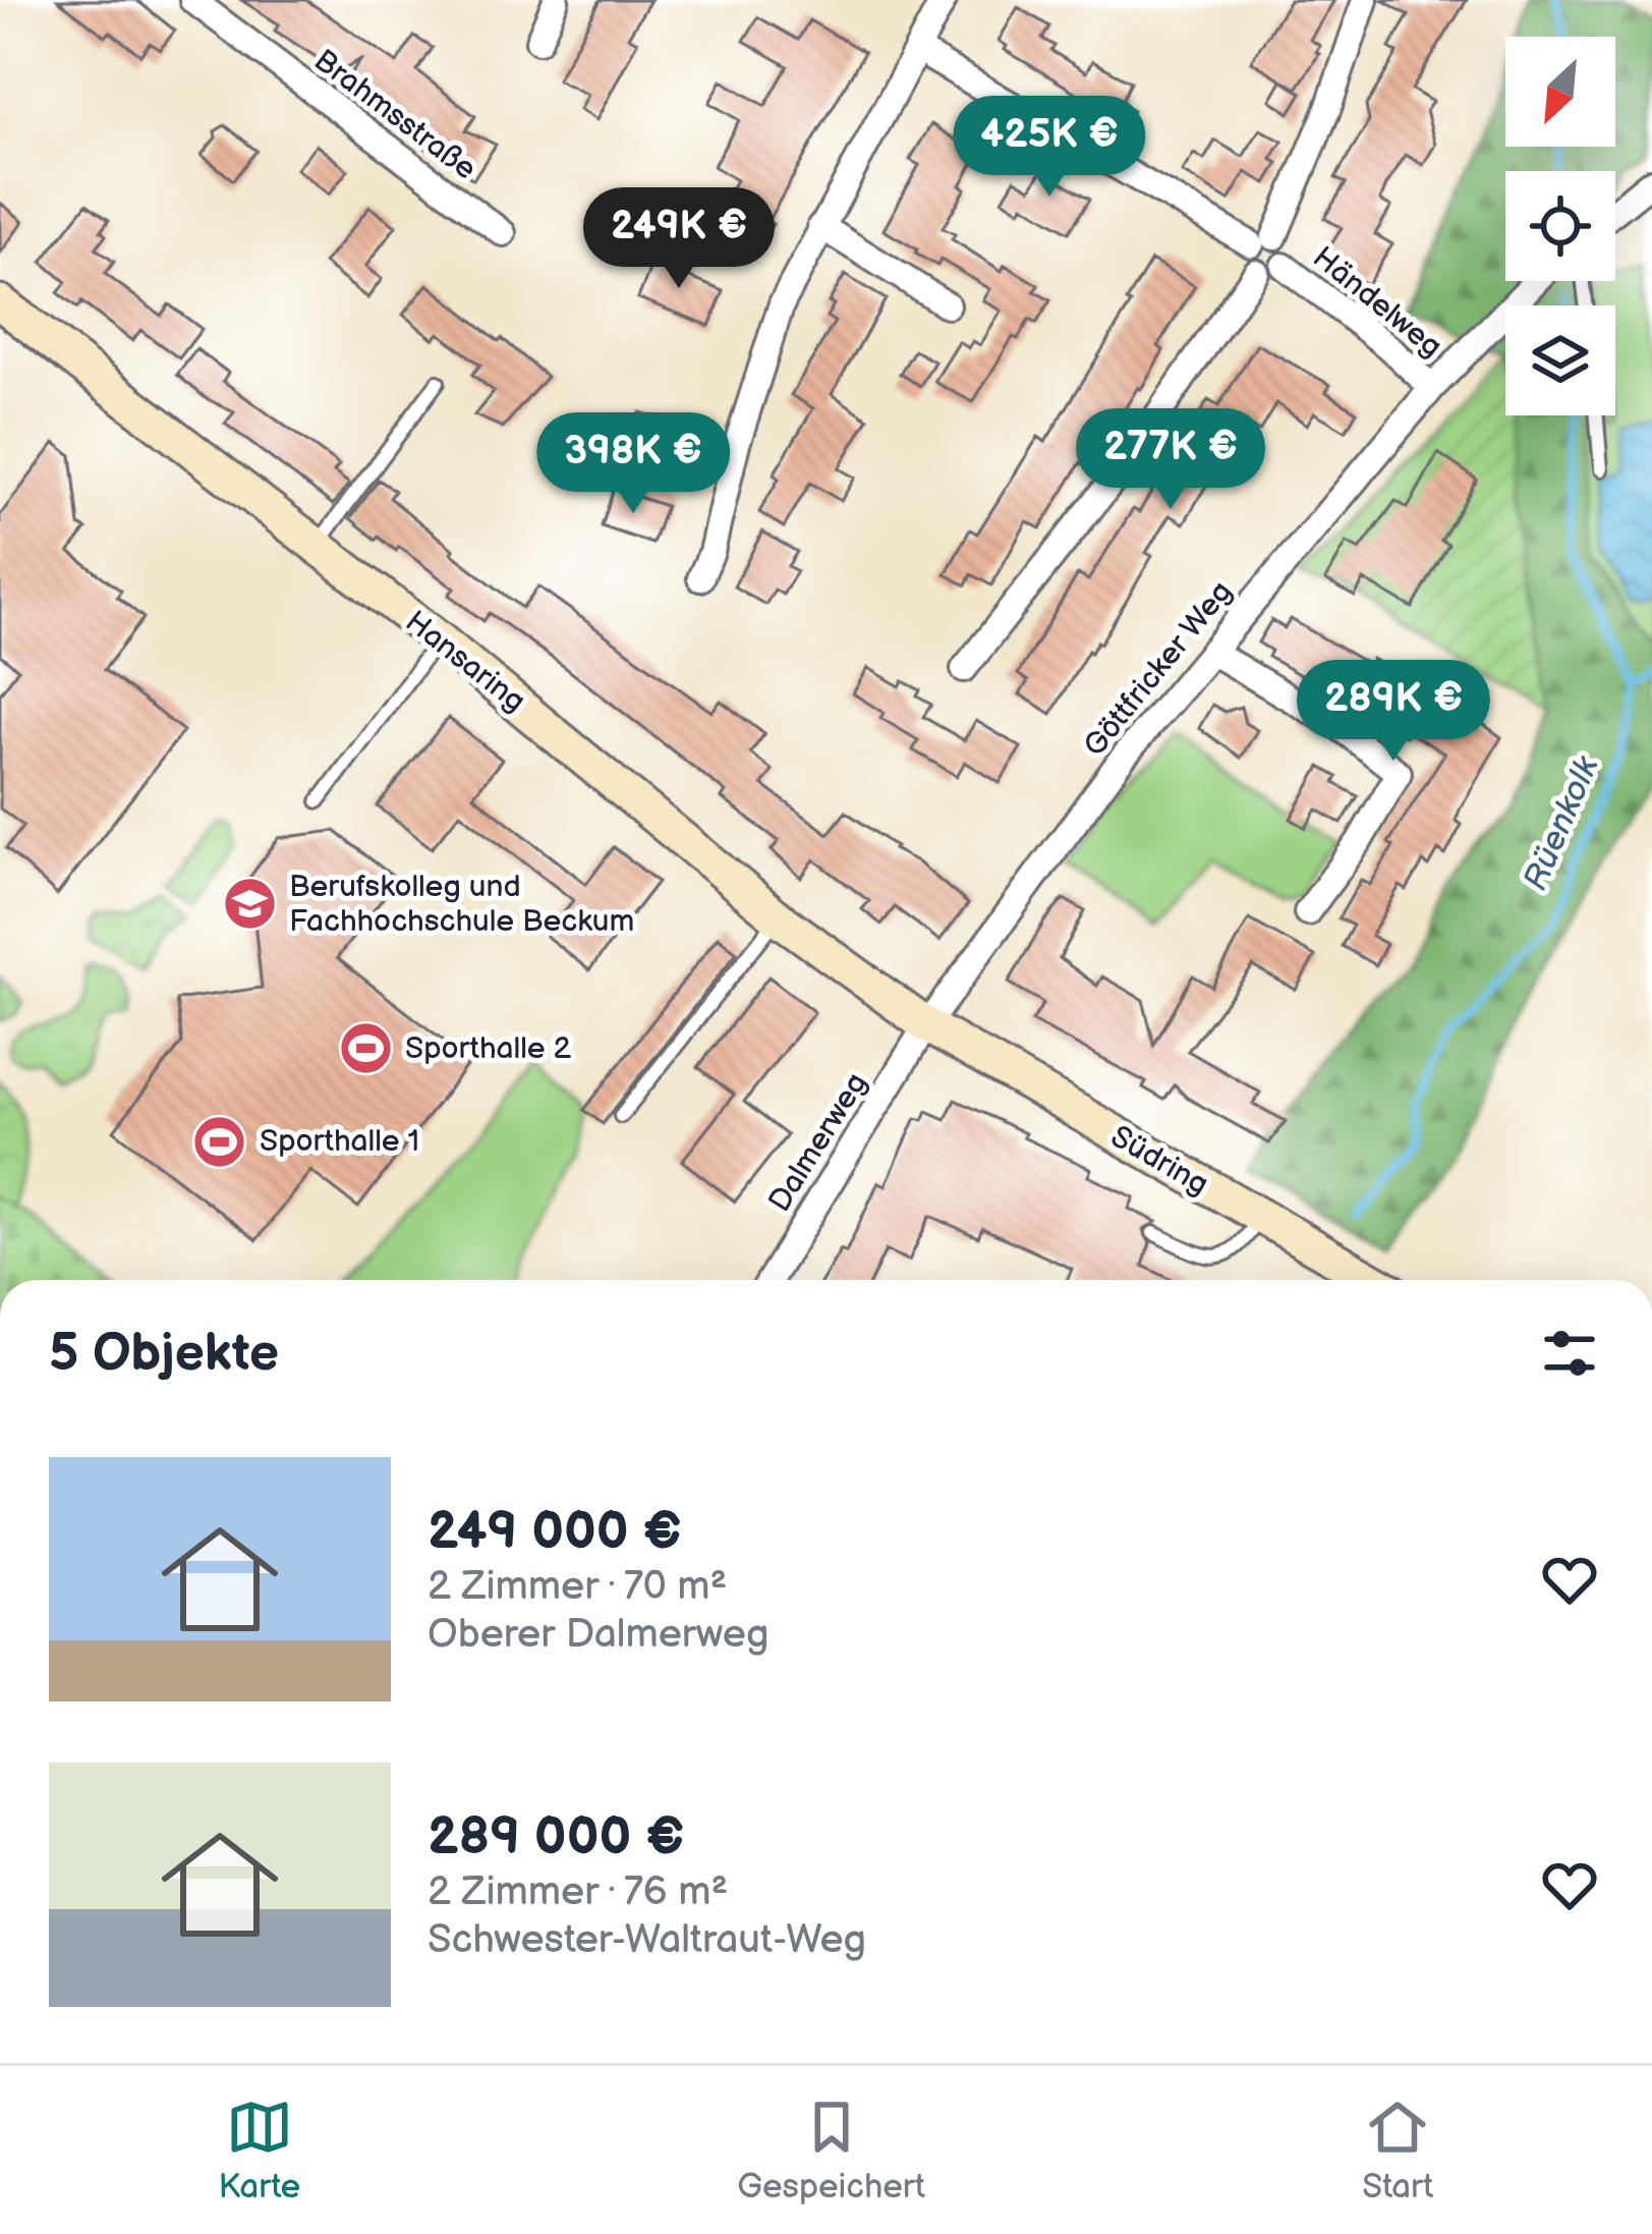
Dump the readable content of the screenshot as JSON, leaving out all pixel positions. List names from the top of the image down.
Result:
{
  "streets": {
    "street": [
      "Brahmsstraße",
      "Händelweg",
      "Hansaring",
      "Göttfricker Weg",
      "Dalmerweg",
      "Südring"
    ]
  },
  "crossings": [
    ["Händelweg", "Göttfricker Weg"],
    ["Hansaring", "Göttfricker Weg"],
    ["Hansaring", "Dalmerweg"],
    ["Hansaring", "Südring"],
    ["Göttfricker Weg", "Dalmerweg"],
    ["Göttfricker Weg", "Südring"],
    ["Dalmerweg", "Südring"]
  ],
  "water": ["Rüenkolk"],
  "places": {
    "school or university": ["Berufskolleg und Fachhochschule Beckum"],
    "sports": ["Sporthalle 2", "Sporthalle 1"]
  },
  "north": "bottom left",
  "page": {
    "price": [
      "425K €",
      "249K €",
      "277K €",
      "398K €",
      "289K €"
    ],
    "heading": "5 Objekte",
    "list": [
      {
        "name": "249 000 €",
        "note": "2 Zimmer · 70 m² · Oberer Dalmerweg"
      },
      {
        "name": "289 000 €",
        "note": "2 Zimmer · 76 m² · Schwester-Waltraut-Weg"
      }
    ],
    "tabs": ["Karte", "Gespeichert", "Start"]
  }
}
